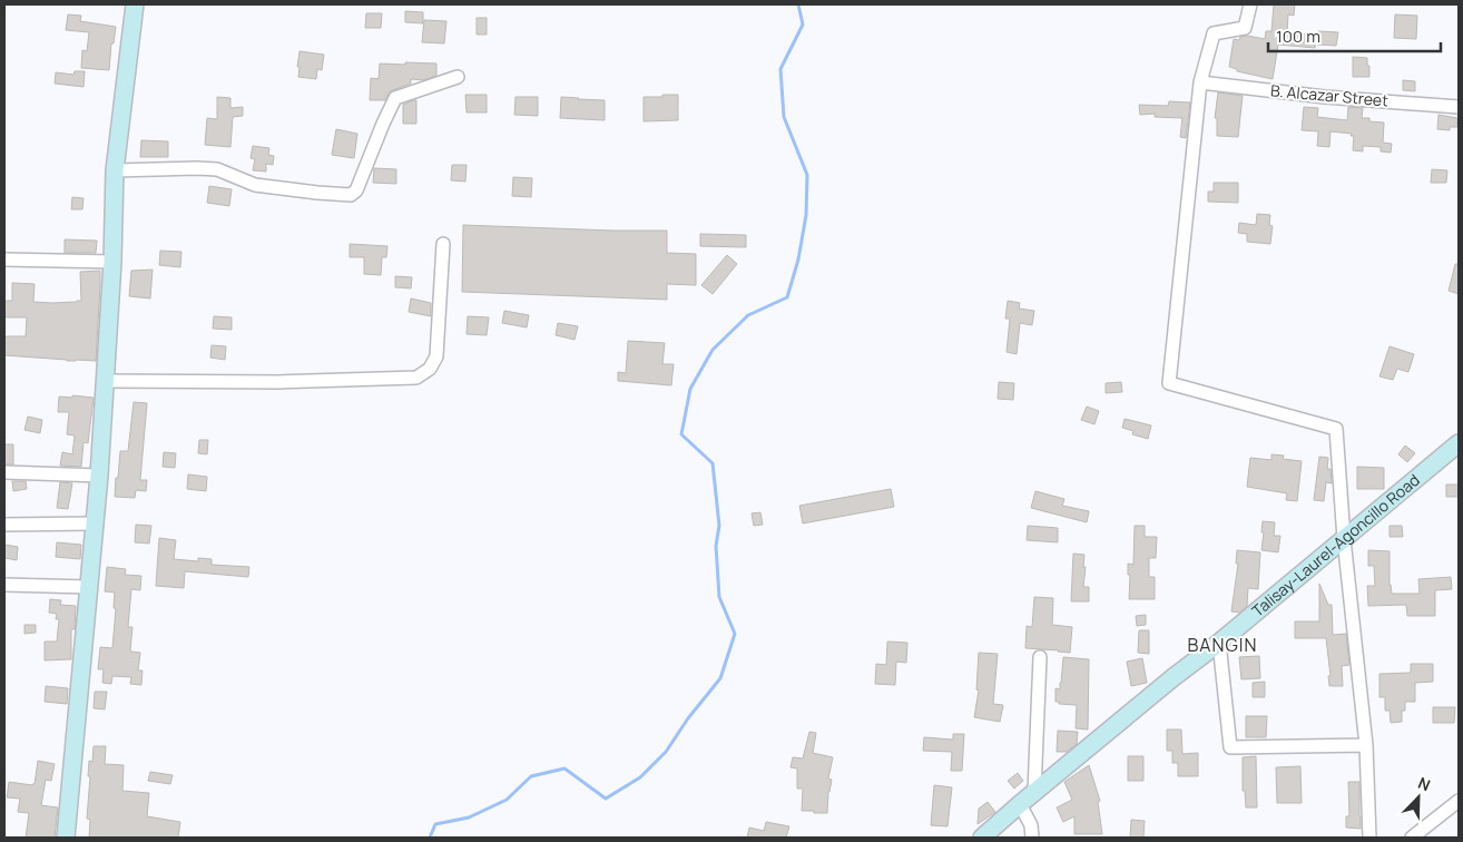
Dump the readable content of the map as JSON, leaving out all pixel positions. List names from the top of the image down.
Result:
{
  "streets": {
    "street": ["B. Alcazar Street", "Talisay-Laurel-Agoncillo Road"]
  },
  "districts": ["BANGIN"],
  "scale_bar": "100 m",
  "north": "top right"
}
